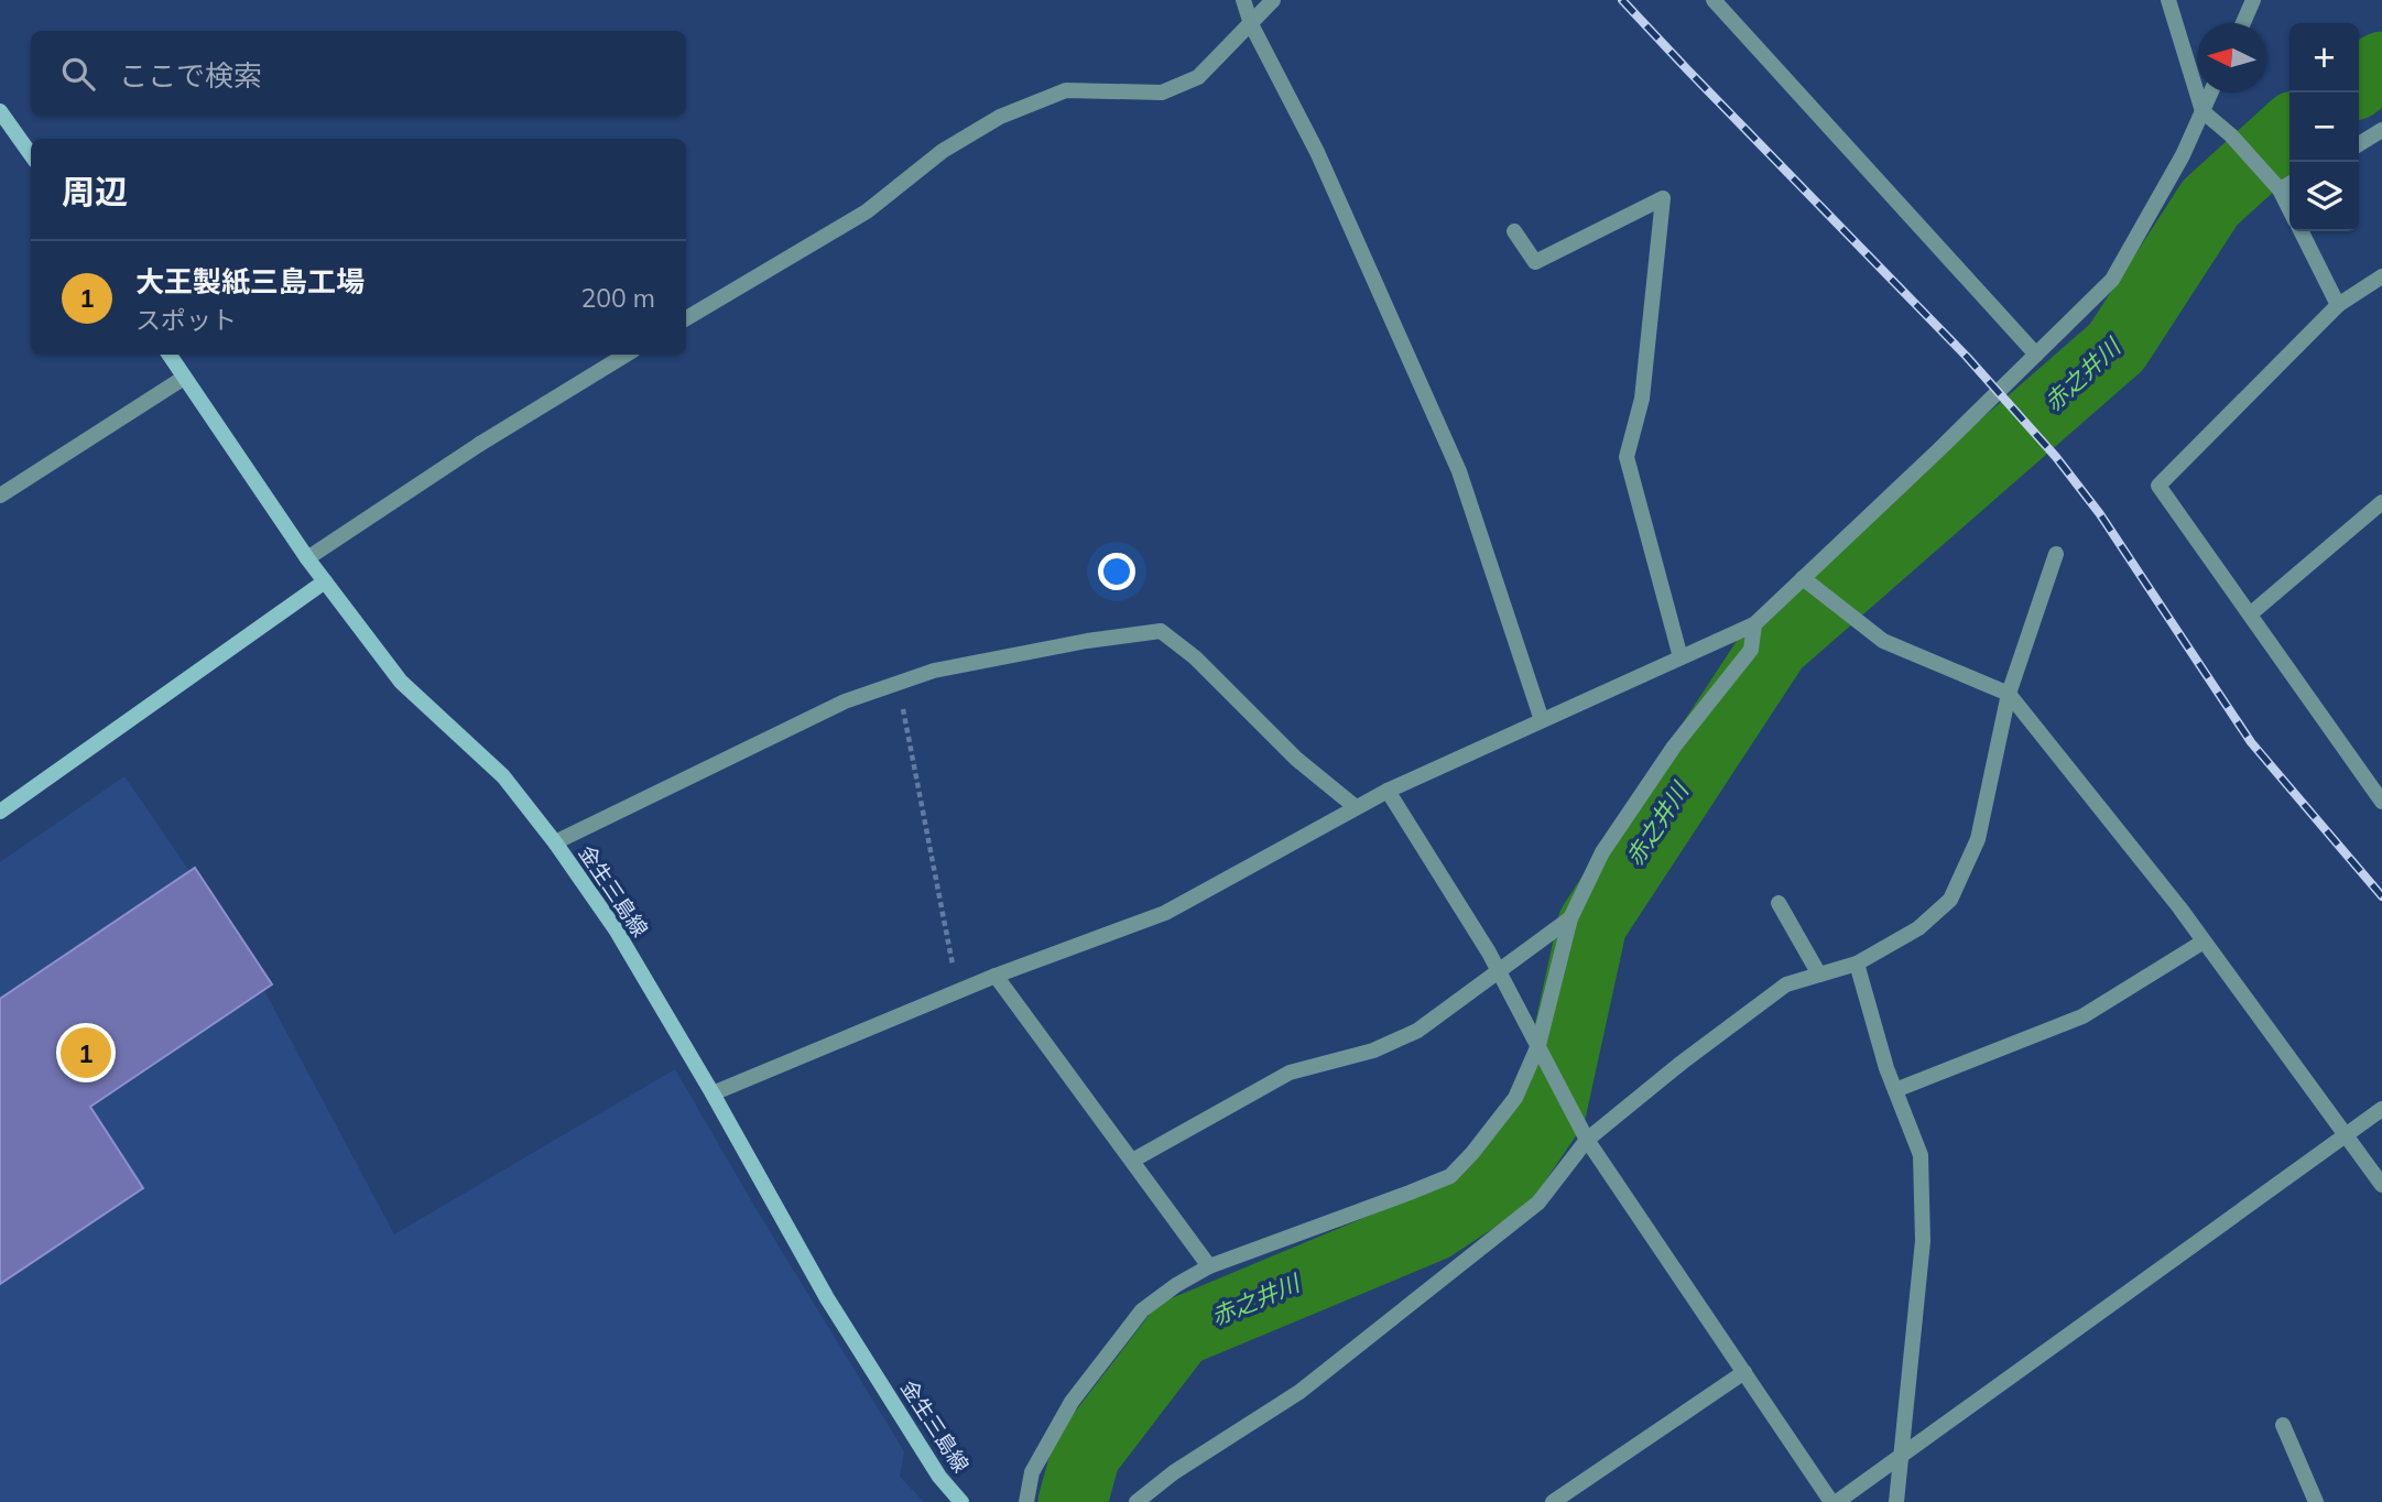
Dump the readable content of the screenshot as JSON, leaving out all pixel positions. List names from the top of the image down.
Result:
{
  "streets": {
    "main road": ["金生三島線"]
  },
  "water": ["赤之井川"],
  "north": "left",
  "page": {
    "map_buttons": ["+", "−"],
    "search": "ここで検索",
    "heading": "周辺",
    "list": [
      {
        "mark": "1",
        "name": "大王製紙三島工場",
        "note": "スポット",
        "value": "200 m"
      }
    ],
    "pins": "1"
  }
}
